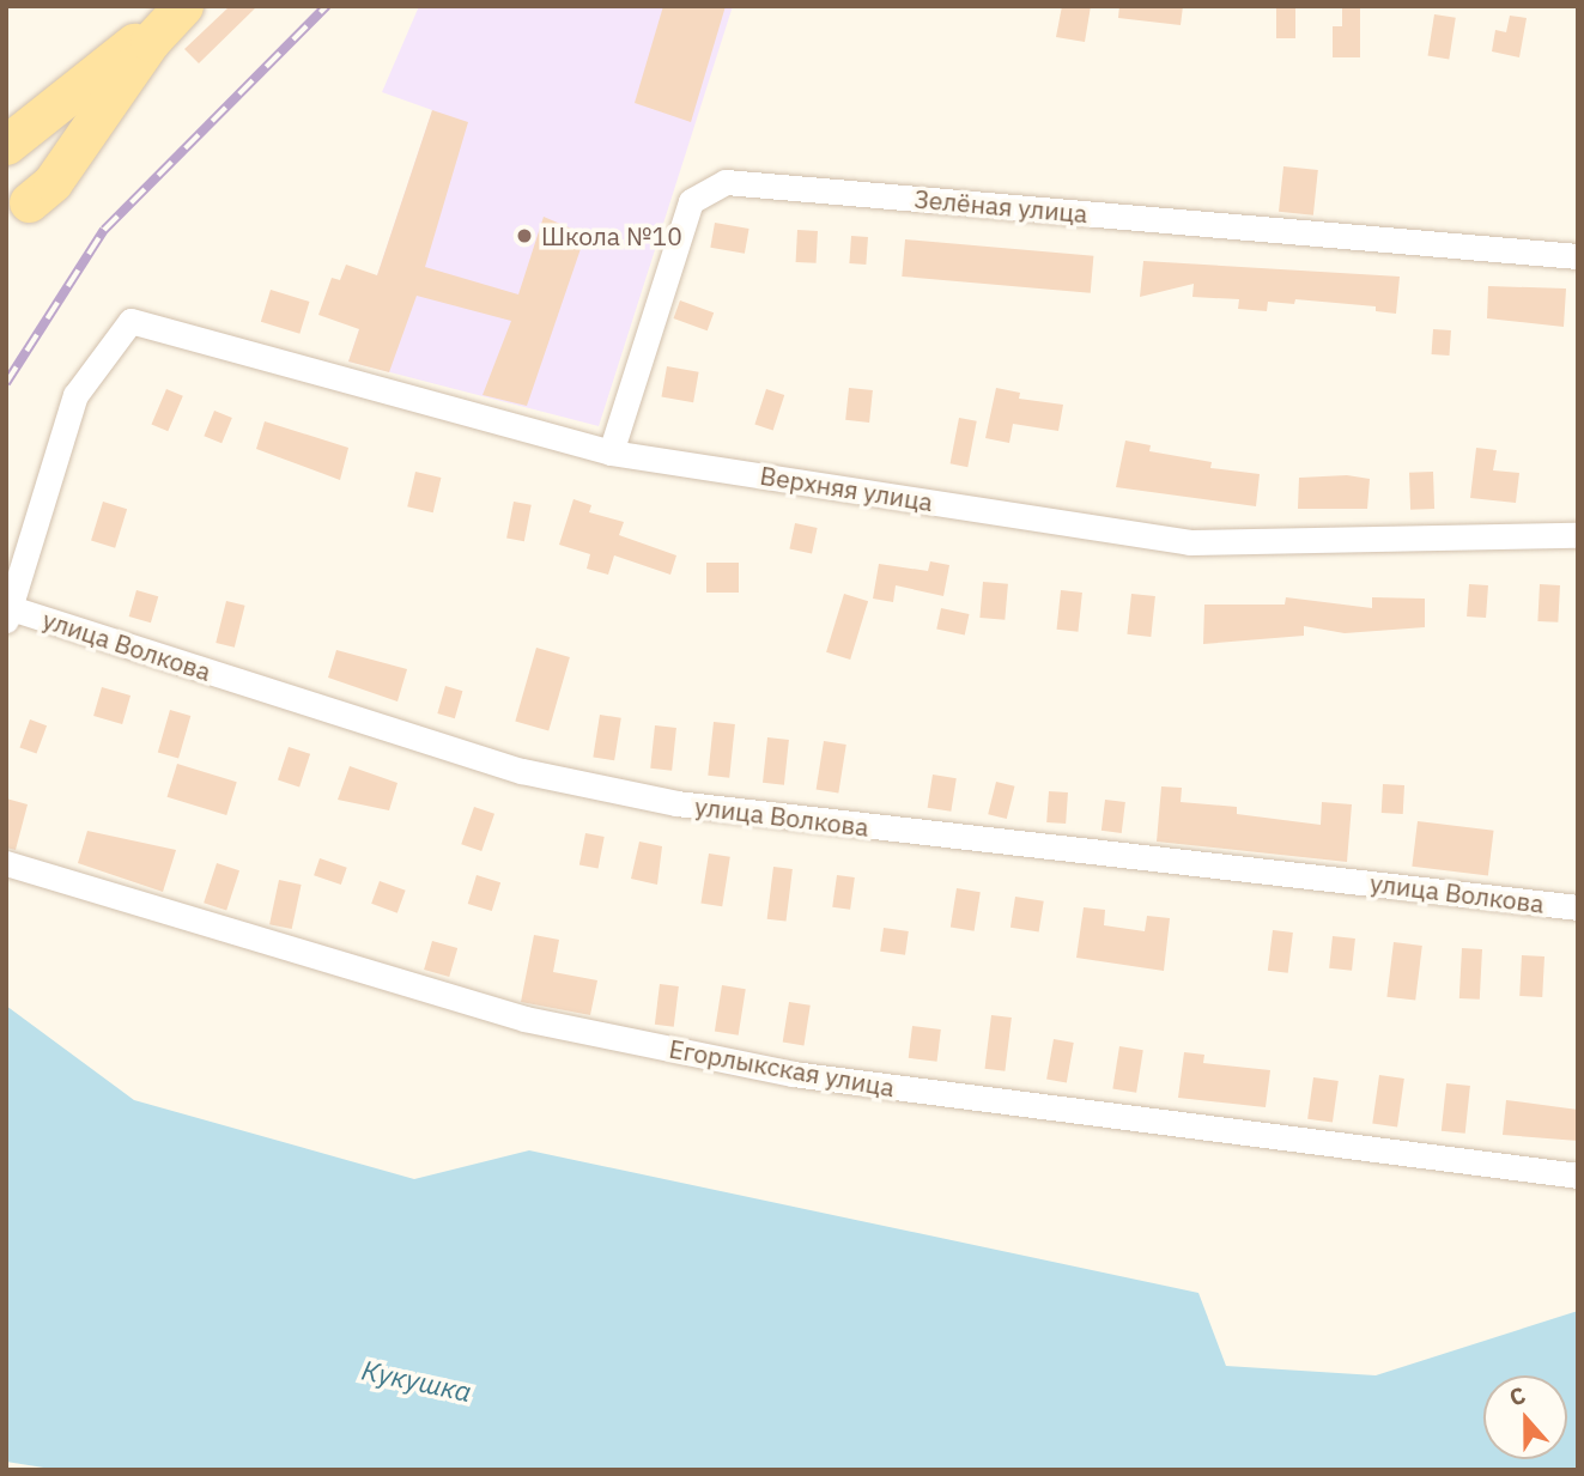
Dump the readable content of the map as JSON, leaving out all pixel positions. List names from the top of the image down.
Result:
{
  "streets": {
    "street": [
      "Зелёная улица",
      "Верхняя улица",
      "улица Волкова",
      "Егорлыкская улица"
    ]
  },
  "crossings": [
    ["Зелёная улица", "Верхняя улица"],
    ["Верхняя улица", "улица Волкова"]
  ],
  "water": ["Кукушка"],
  "places": ["Школа №10"],
  "north": "top"
}
